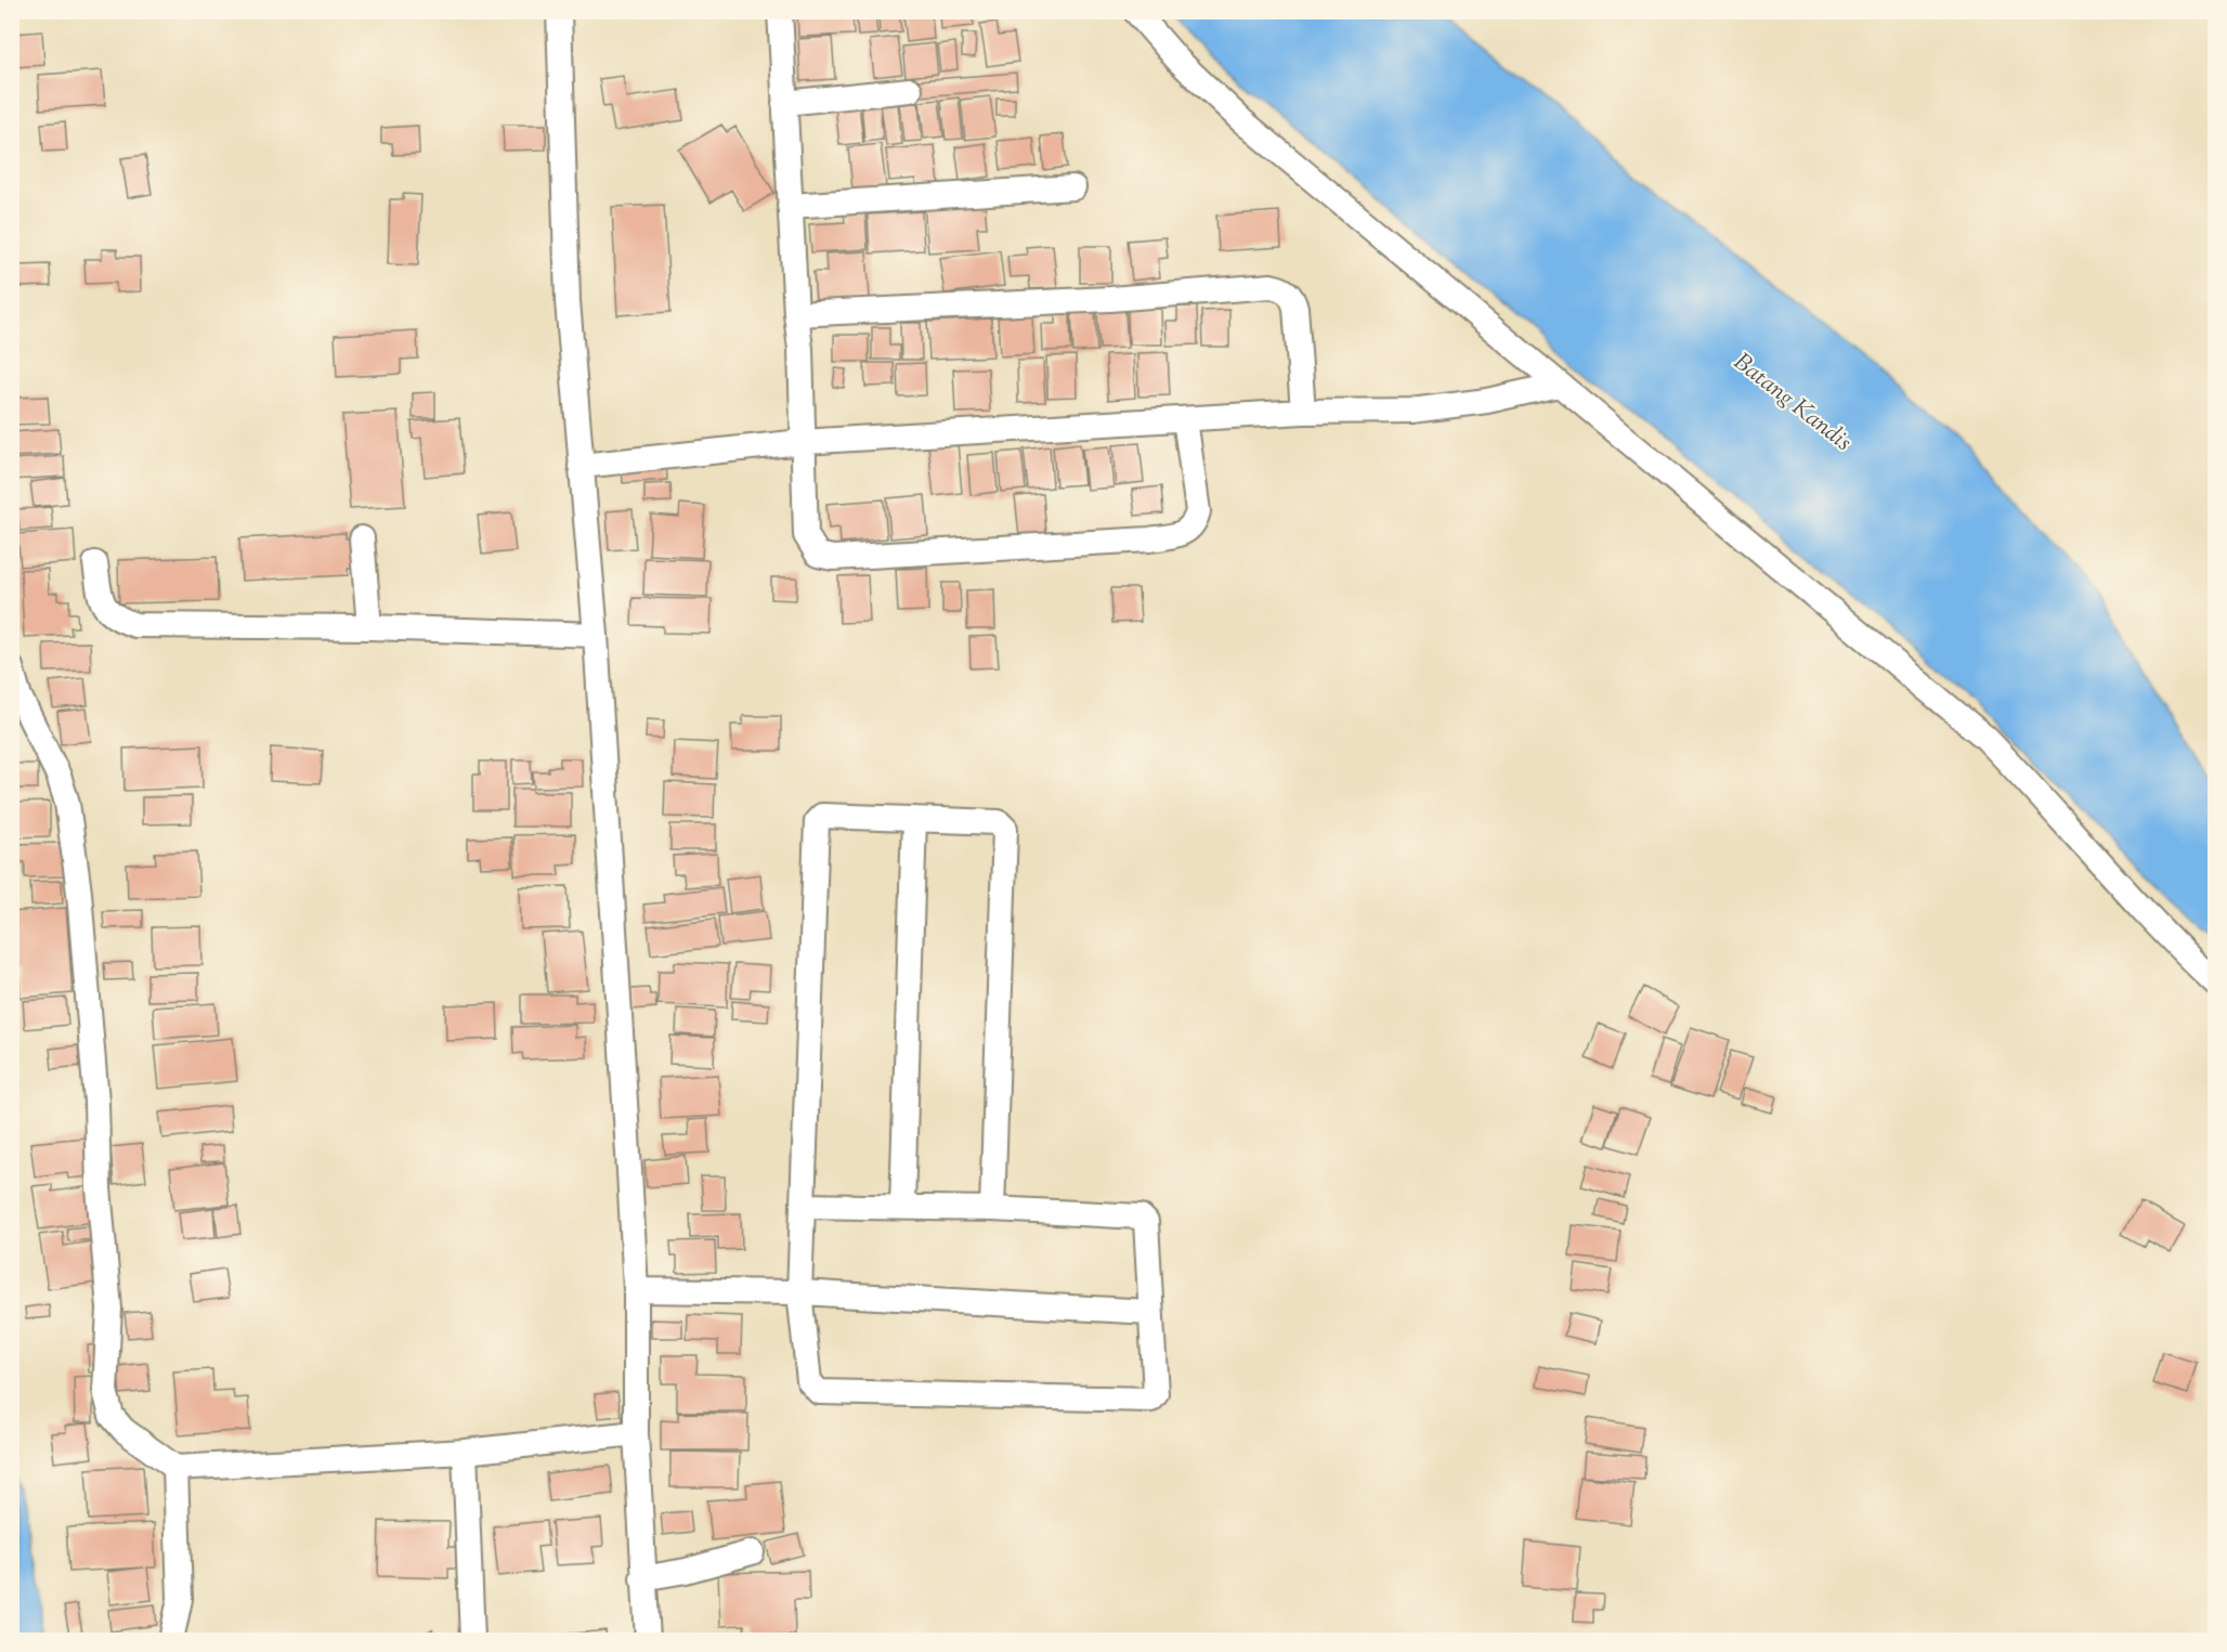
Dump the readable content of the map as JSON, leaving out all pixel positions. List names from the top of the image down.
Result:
{
  "water": ["Batang Kandis"]
}
